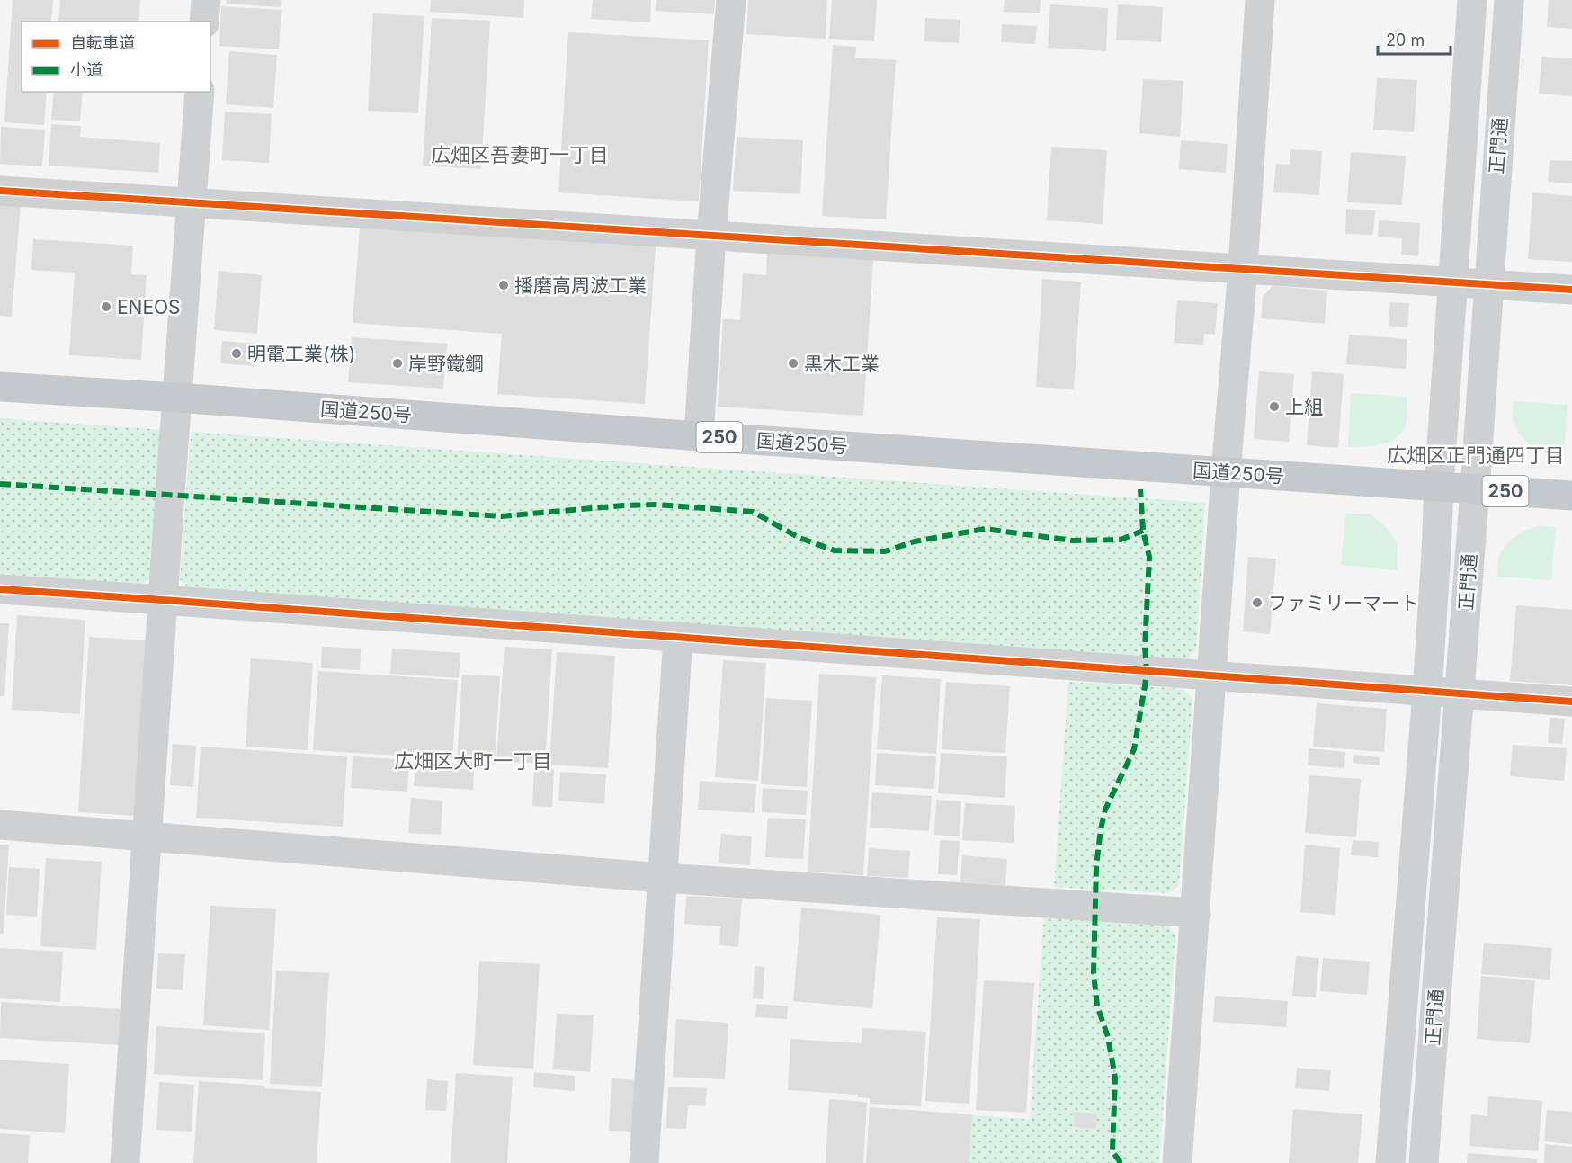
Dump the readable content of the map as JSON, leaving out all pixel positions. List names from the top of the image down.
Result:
{
  "streets": {
    "highway": ["国道250号", "250"],
    "street": ["正門通"]
  },
  "crossings": [
    ["正門通", "国道250号"]
  ],
  "districts": ["広畑区吾妻町一丁目", "広畑区正門通四丁目", "広畑区大町一丁目"],
  "places": [
    "播磨高周波工業",
    "ENEOS",
    "明電工業(株)",
    "岸野鐵鋼",
    "黒木工業",
    "上組",
    "ファミリーマート"
  ],
  "legend": ["自転車道", "小道"],
  "scale_bar": "20 m"
}
